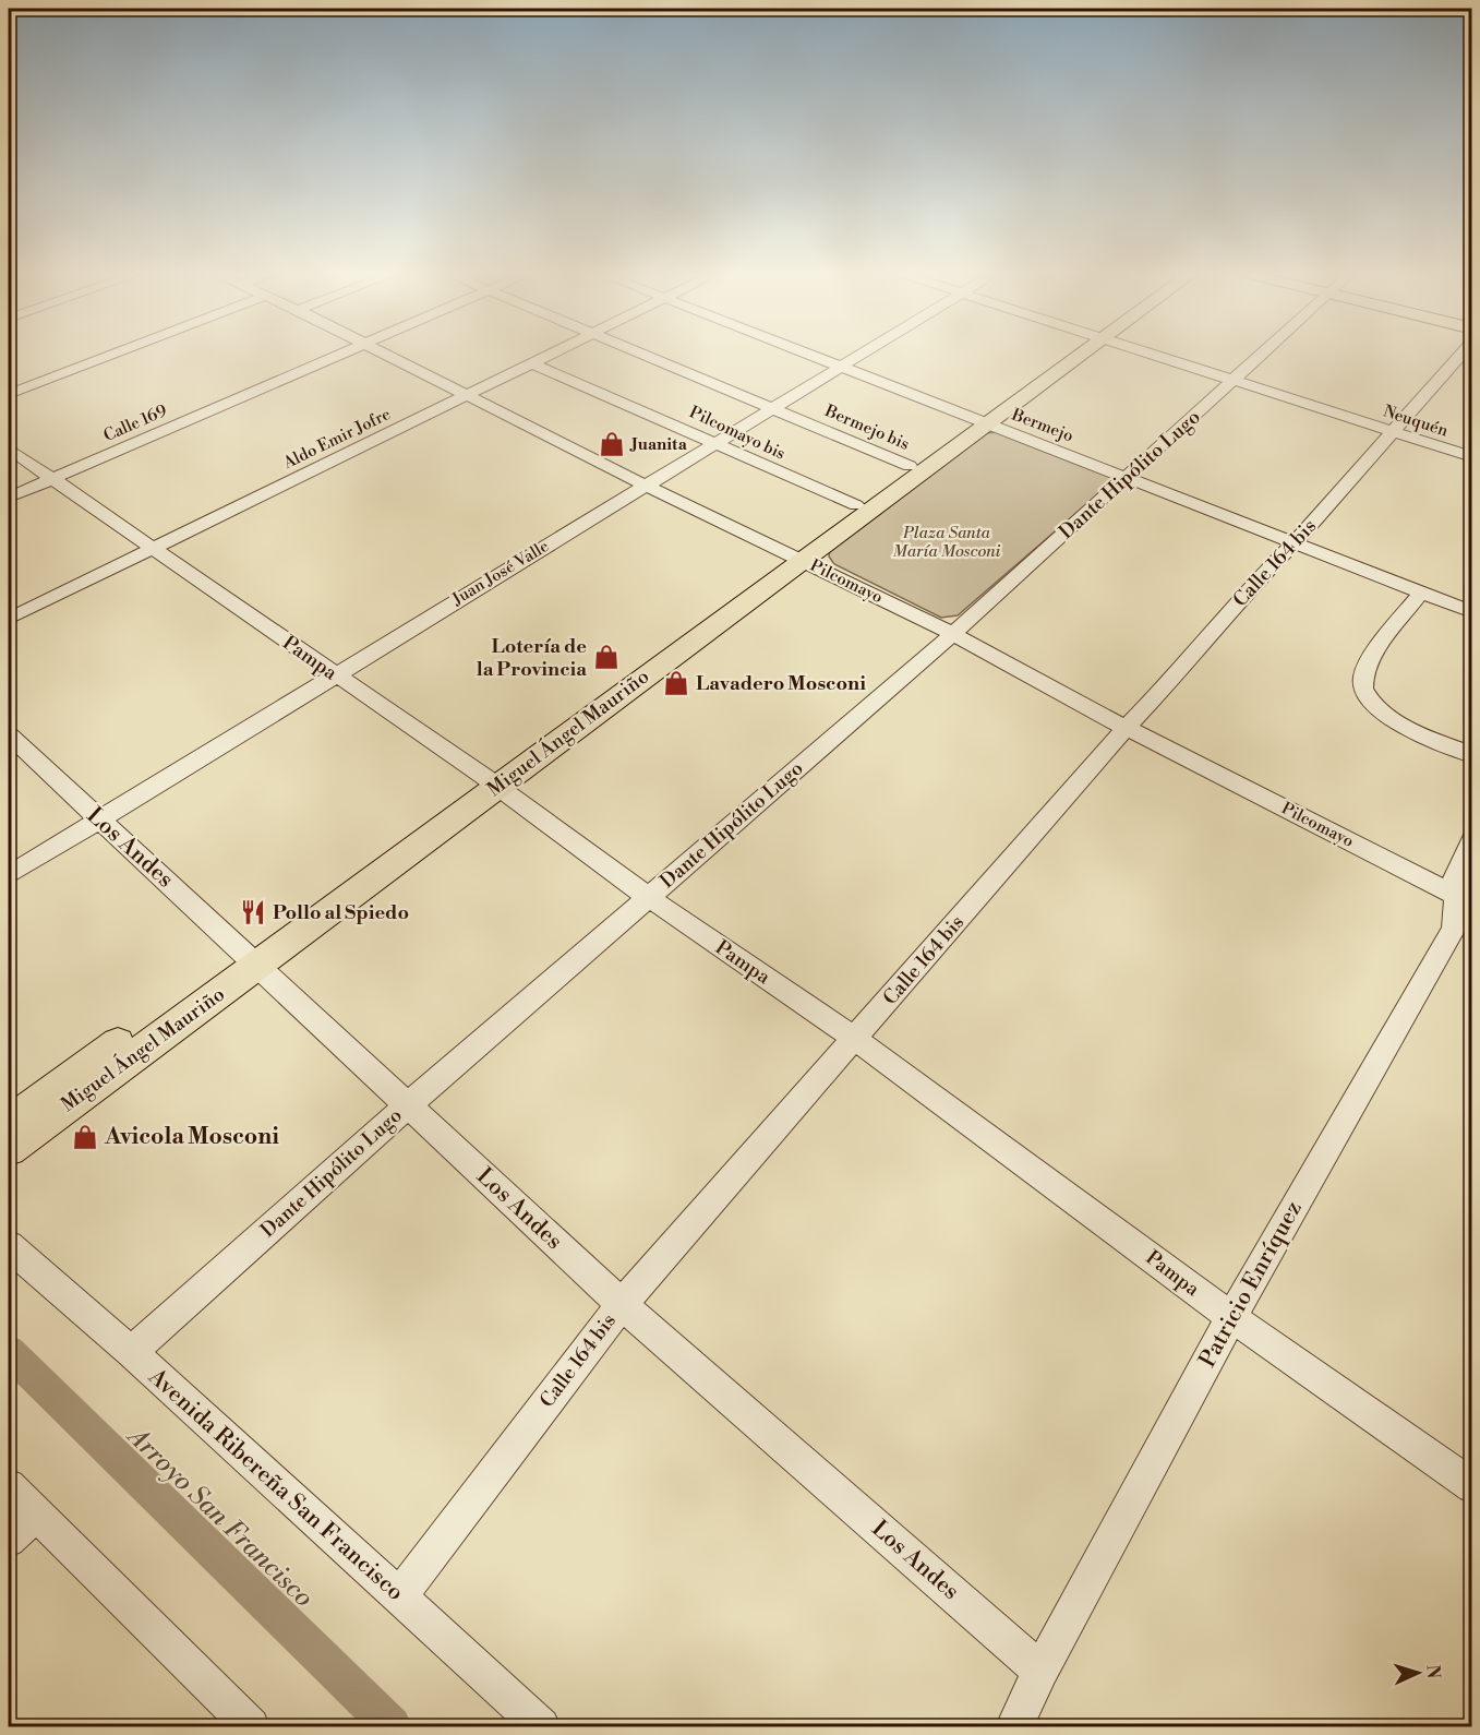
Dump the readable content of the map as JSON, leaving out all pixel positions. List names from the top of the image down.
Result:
{
  "streets": {
    "main road": ["Miguel Ángel Mauriño"],
    "street": [
      "Neuquén",
      "Calle 169",
      "Bermejo",
      "Bermejo bis",
      "Pilcomayo bis",
      "Aldo Emir Jofre",
      "Dante Hipólito Lugo",
      "Calle 164 bis",
      "Juan José Valle",
      "Pilcomayo",
      "Pampa",
      "Los Andes",
      "Patricio Enríquez",
      "Avenida Ribereña San Francisco"
    ]
  },
  "crossings": [
    ["Neuquén", "Dante Hipólito Lugo"],
    ["Neuquén", "Calle 164 bis"],
    ["Calle 169", "Pampa"],
    ["Bermejo", "Dante Hipólito Lugo"],
    ["Bermejo", "Calle 164 bis"],
    ["Bermejo", "Juan José Valle"],
    ["Bermejo", "Miguel Ángel Mauriño"],
    ["Bermejo bis", "Juan José Valle"],
    ["Bermejo bis", "Miguel Ángel Mauriño"],
    ["Pilcomayo bis", "Aldo Emir Jofre"],
    ["Pilcomayo bis", "Juan José Valle"],
    ["Pilcomayo bis", "Miguel Ángel Mauriño"],
    ["Aldo Emir Jofre", "Pilcomayo"],
    ["Aldo Emir Jofre", "Pampa"],
    ["Dante Hipólito Lugo", "Pilcomayo"],
    ["Dante Hipólito Lugo", "Pampa"],
    ["Dante Hipólito Lugo", "Los Andes"],
    ["Dante Hipólito Lugo", "Avenida Ribereña San Francisco"],
    ["Calle 164 bis", "Pilcomayo"],
    ["Calle 164 bis", "Pampa"],
    ["Calle 164 bis", "Los Andes"],
    ["Calle 164 bis", "Avenida Ribereña San Francisco"],
    ["Juan José Valle", "Pilcomayo"],
    ["Juan José Valle", "Pampa"],
    ["Juan José Valle", "Los Andes"],
    ["Pilcomayo", "Miguel Ángel Mauriño"],
    ["Pilcomayo", "Patricio Enríquez"],
    ["Pampa", "Miguel Ángel Mauriño"],
    ["Pampa", "Patricio Enríquez"],
    ["Miguel Ángel Mauriño", "Los Andes"],
    ["Los Andes", "Patricio Enríquez"]
  ],
  "water": ["Arroyo San Francisco"],
  "parks": ["Plaza Santa María Mosconi"],
  "places": {
    "shop": [
      "Juanita",
      "Lotería de la Provincia",
      "Lavadero Mosconi",
      "Avicola Mosconi"
    ],
    "restaurant": ["Pollo al Spiedo"]
  },
  "north": "right"
}
